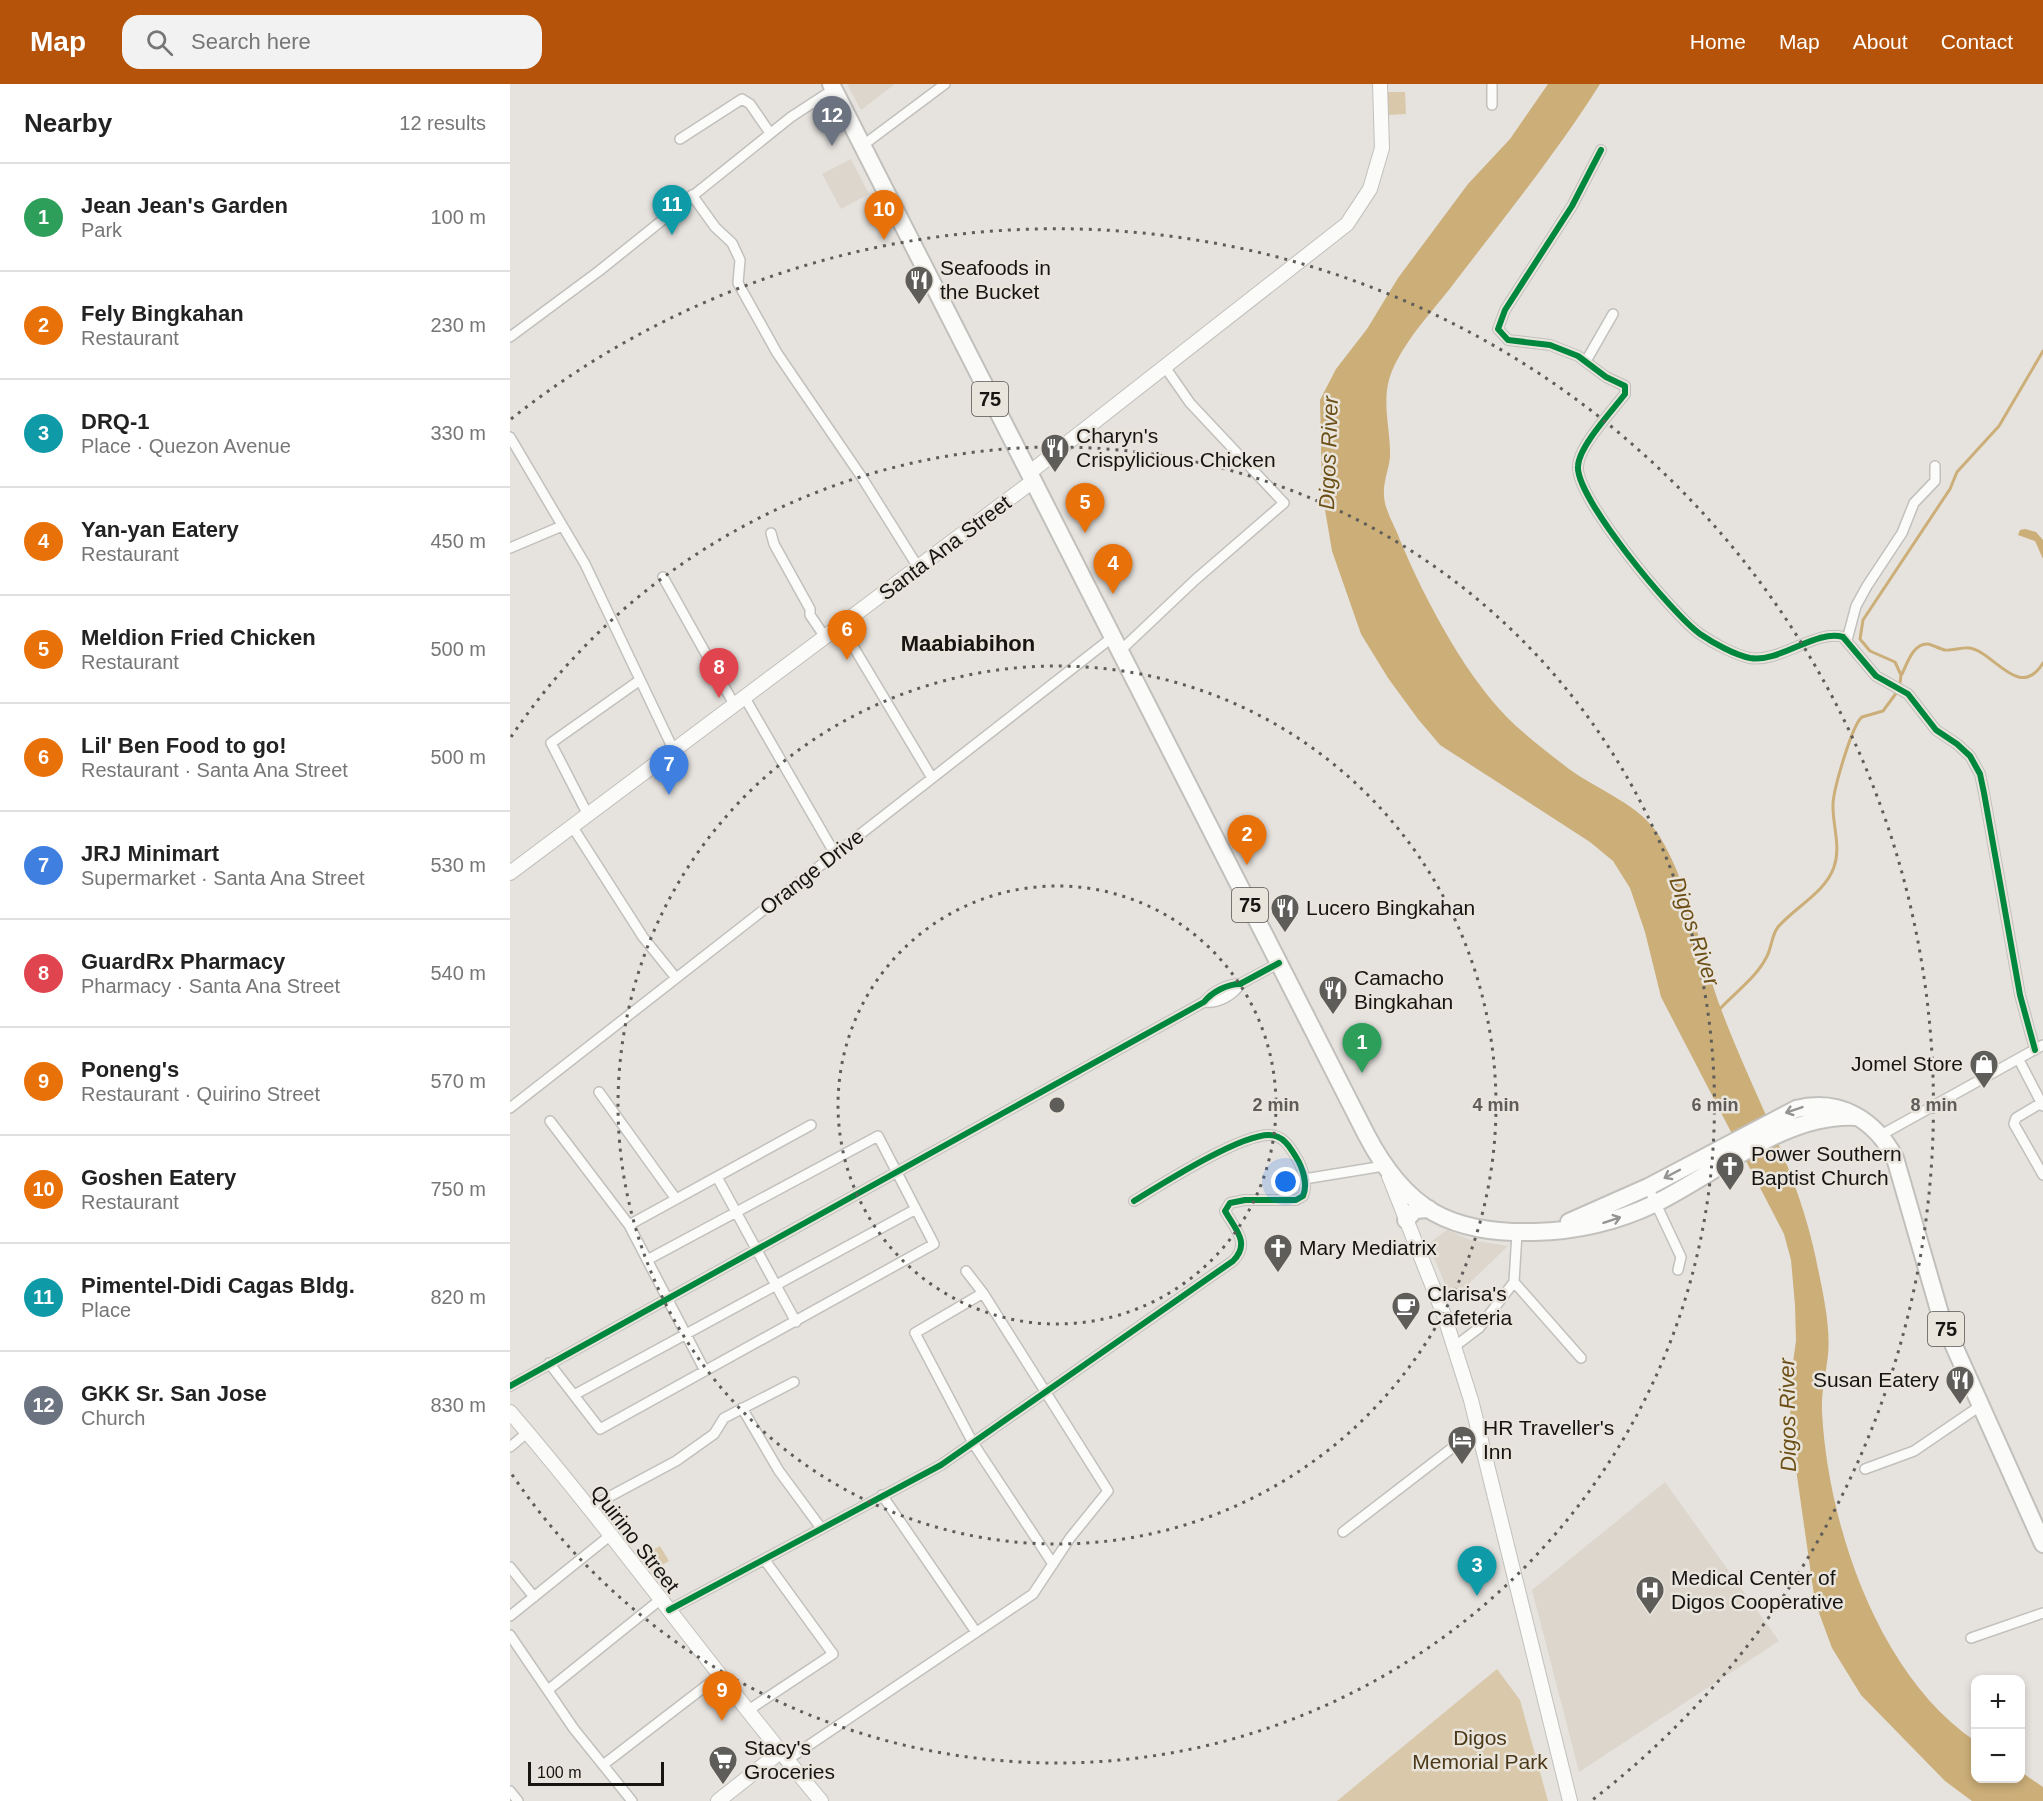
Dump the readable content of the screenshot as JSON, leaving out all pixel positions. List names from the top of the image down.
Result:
{
  "streets": {
    "highway": ["75"],
    "main road": ["Santa Ana Street", "Quirino Street"],
    "street": ["Orange Drive"]
  },
  "crossings": [
    ["75", "Santa Ana Street"],
    ["75", "Orange Drive"],
    ["Santa Ana Street", "Orange Drive"]
  ],
  "districts": ["Maabiabihon"],
  "water": ["Digos River"],
  "parks": ["Digos Memorial Park"],
  "places": {
    "restaurant": [
      "Seafoods in the Bucket",
      "Charyn's Crispylicious Chicken",
      "Lucero Bingkahan",
      "Camacho Bingkahan",
      "Susan Eatery"
    ],
    "shop": ["Jomel Store"],
    "church": ["Power Southern Baptist Church", "Mary Mediatrix"],
    "cafe": ["Clarisa's Cafeteria"],
    "hotel": ["HR Traveller's Inn"],
    "hospital": ["Medical Center of Digos Cooperative"],
    "supermarket": ["Stacy's Groceries"]
  },
  "scale_bar": "100 m",
  "page": {
    "header": "Map",
    "search": "Search here",
    "nav": [
      "Home",
      "Map",
      "About",
      "Contact"
    ],
    "heading": ["Nearby", "12 results"],
    "pins": [
      "12",
      "11",
      "10",
      "5",
      "4",
      "6",
      "8",
      "7",
      "2",
      "1",
      "3",
      "9"
    ],
    "list": [
      {
        "mark": "1",
        "name": "Jean Jean's Garden",
        "note": "Park",
        "value": "100 m"
      },
      {
        "mark": "2",
        "name": "Fely Bingkahan",
        "note": "Restaurant",
        "value": "230 m"
      },
      {
        "mark": "3",
        "name": "DRQ-1",
        "note": "Place · Quezon Avenue",
        "value": "330 m"
      },
      {
        "mark": "4",
        "name": "Yan-yan Eatery",
        "note": "Restaurant",
        "value": "450 m"
      },
      {
        "mark": "5",
        "name": "Meldion Fried Chicken",
        "note": "Restaurant",
        "value": "500 m"
      },
      {
        "mark": "6",
        "name": "Lil' Ben Food to go!",
        "note": "Restaurant · Santa Ana Street",
        "value": "500 m"
      },
      {
        "mark": "7",
        "name": "JRJ Minimart",
        "note": "Supermarket · Santa Ana Street",
        "value": "530 m"
      },
      {
        "mark": "8",
        "name": "GuardRx Pharmacy",
        "note": "Pharmacy · Santa Ana Street",
        "value": "540 m"
      },
      {
        "mark": "9",
        "name": "Poneng's",
        "note": "Restaurant · Quirino Street",
        "value": "570 m"
      },
      {
        "mark": "10",
        "name": "Goshen Eatery",
        "note": "Restaurant",
        "value": "750 m"
      },
      {
        "mark": "11",
        "name": "Pimentel-Didi Cagas Bldg.",
        "note": "Place",
        "value": "820 m"
      },
      {
        "mark": "12",
        "name": "GKK Sr. San Jose",
        "note": "Church",
        "value": "830 m"
      }
    ],
    "map_buttons": ["+", "−"],
    "scale": "100 m"
  },
  "rings": [
    "2 min",
    "4 min",
    "6 min",
    "8 min"
  ]
}
